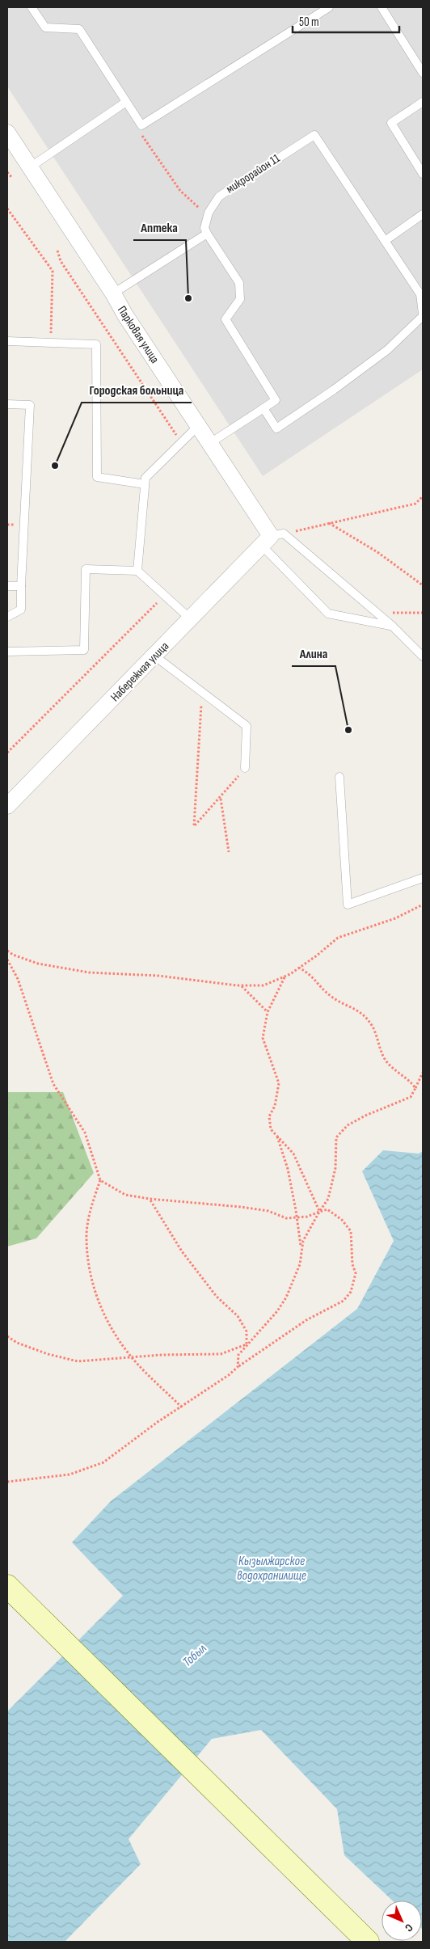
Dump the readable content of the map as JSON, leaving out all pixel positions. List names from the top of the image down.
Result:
{
  "streets": {
    "street": ["Парковая улица", "Набережная улица"],
    "lane": ["микрорайон 11"]
  },
  "crossings": [
    ["Парковая улица", "Набережная улица"]
  ],
  "water": ["Кызылжарское водохранилище", "Тобыл"],
  "places": ["Аптека", "Городская больница", "Алина"],
  "scale_bar": "50 m",
  "north": "bottom right"
}
